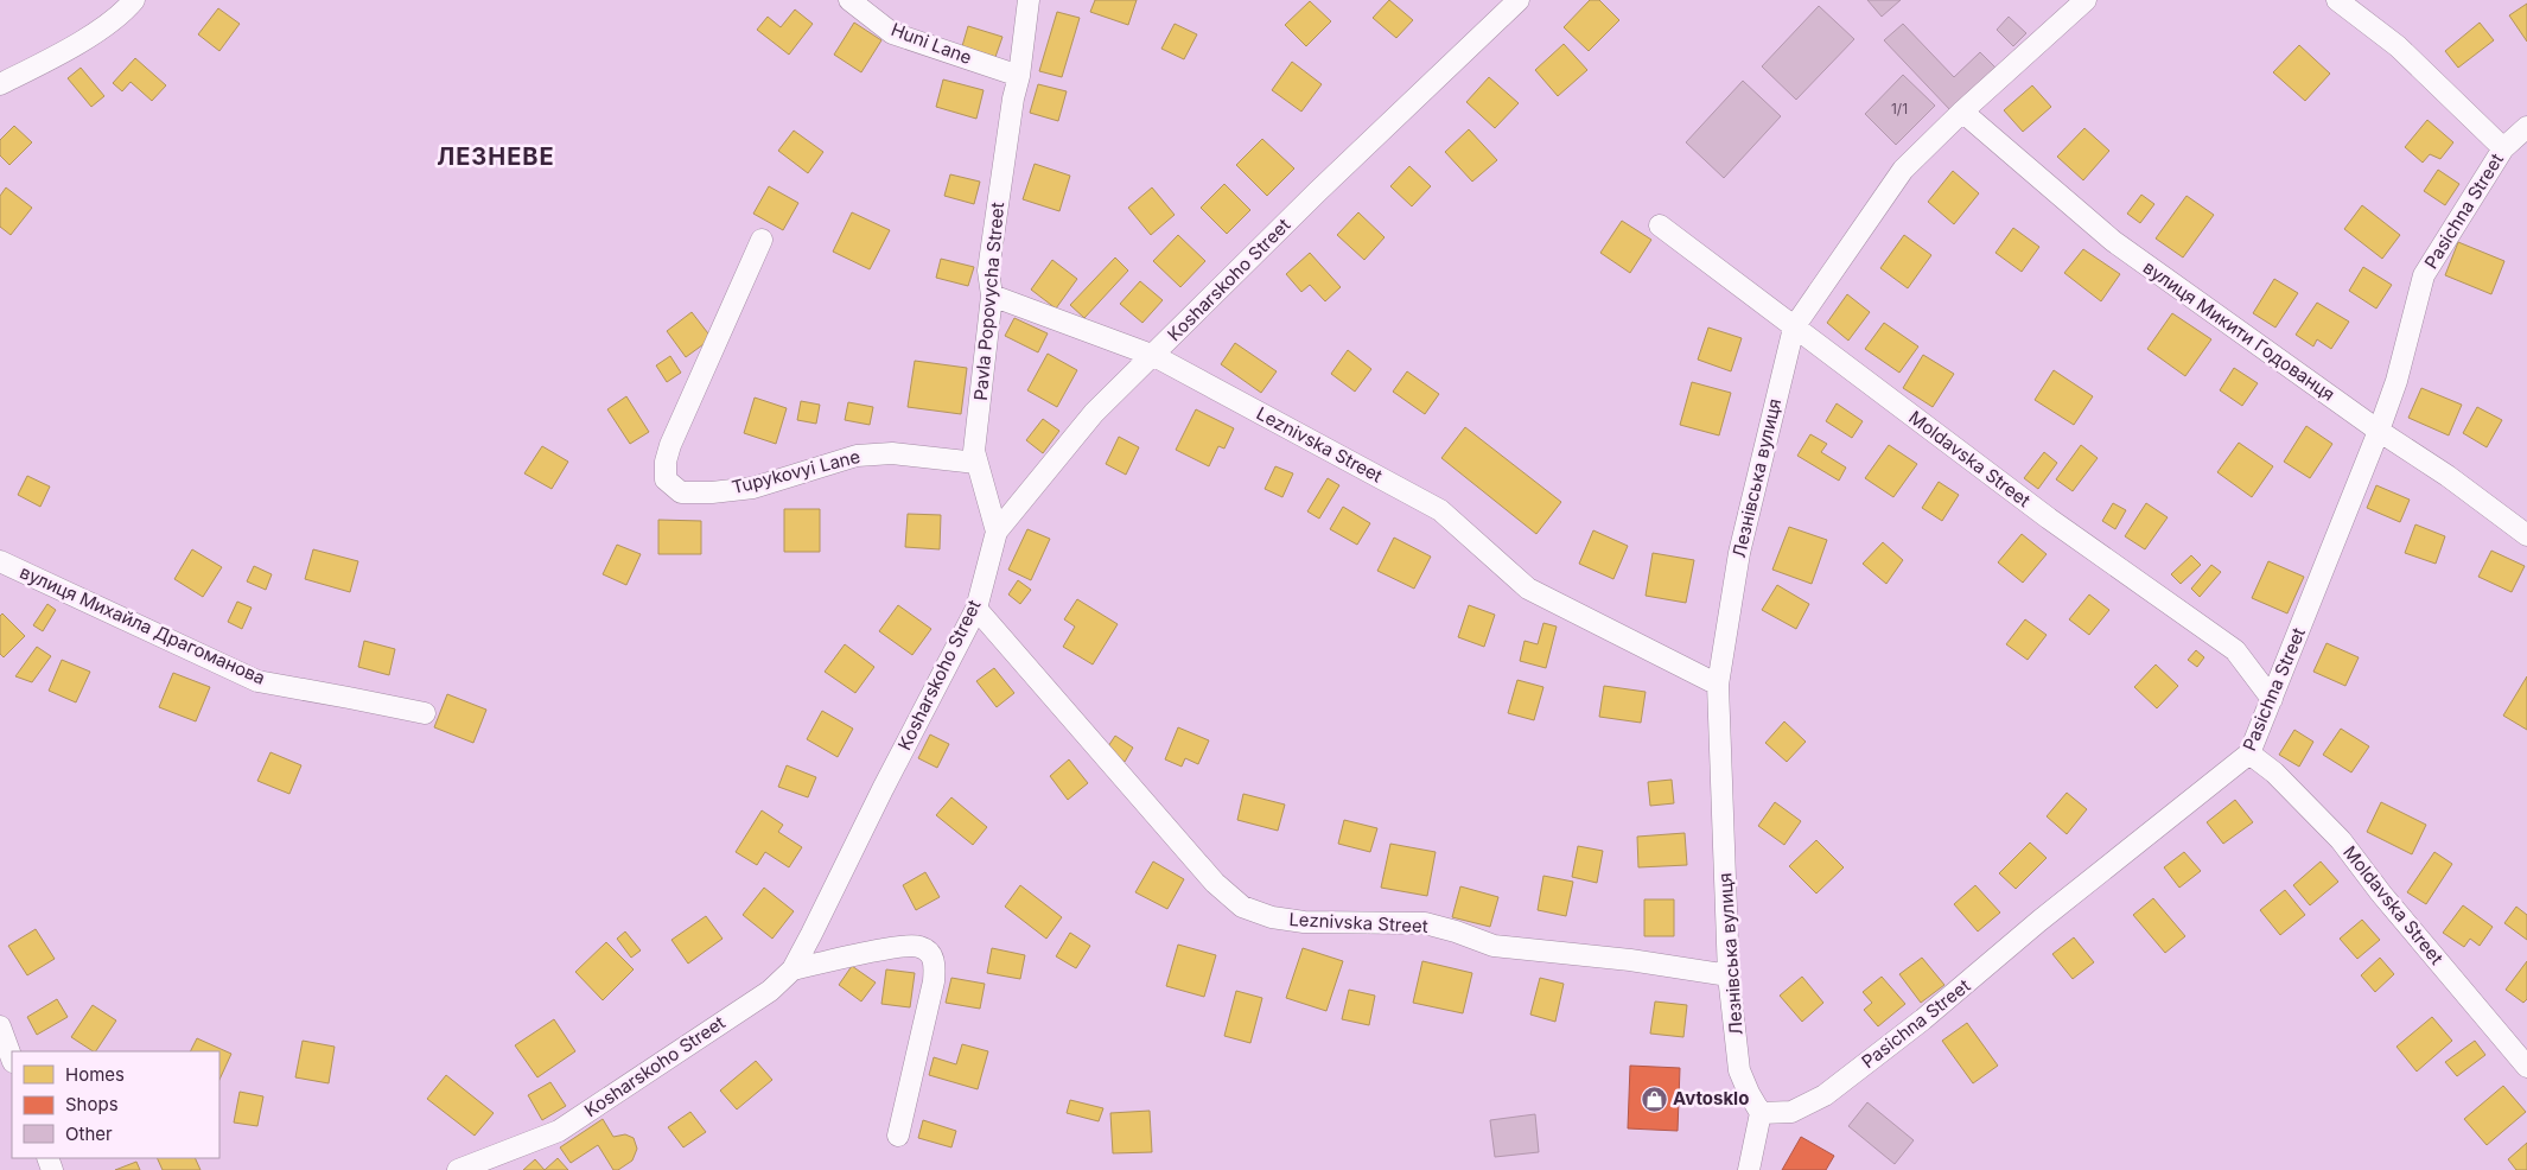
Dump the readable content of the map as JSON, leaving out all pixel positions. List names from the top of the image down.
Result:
{
  "streets": {
    "street": [
      "Huni Lane",
      "Pasichna Street",
      "Kosharskoho Street",
      "Pavla Popovycha Street",
      "вулиця Микити Годованця",
      "Leznivska Street",
      "Moldavska Street",
      "Tupykovyi Lane",
      "Лезнівська вулиця",
      "вулиця Михайла Драгоманова"
    ]
  },
  "crossings": [
    ["Huni Lane", "Pavla Popovycha Street"],
    ["Pasichna Street", "вулиця Микити Годованця"],
    ["Pasichna Street", "Moldavska Street"],
    ["Pasichna Street", "Лезнівська вулиця"],
    ["Kosharskoho Street", "Pavla Popovycha Street"],
    ["Kosharskoho Street", "Leznivska Street"],
    ["Pavla Popovycha Street", "Leznivska Street"],
    ["Pavla Popovycha Street", "Tupykovyi Lane"],
    ["вулиця Микити Годованця", "Лезнівська вулиця"],
    ["Leznivska Street", "Лезнівська вулиця"],
    ["Moldavska Street", "Лезнівська вулиця"]
  ],
  "districts": ["ЛЕЗНЕВЕ"],
  "places": {
    "shop": ["Avtosklo"]
  },
  "house_numbers": ["1/1"],
  "legend": ["Homes", "Shops", "Other"]
}
